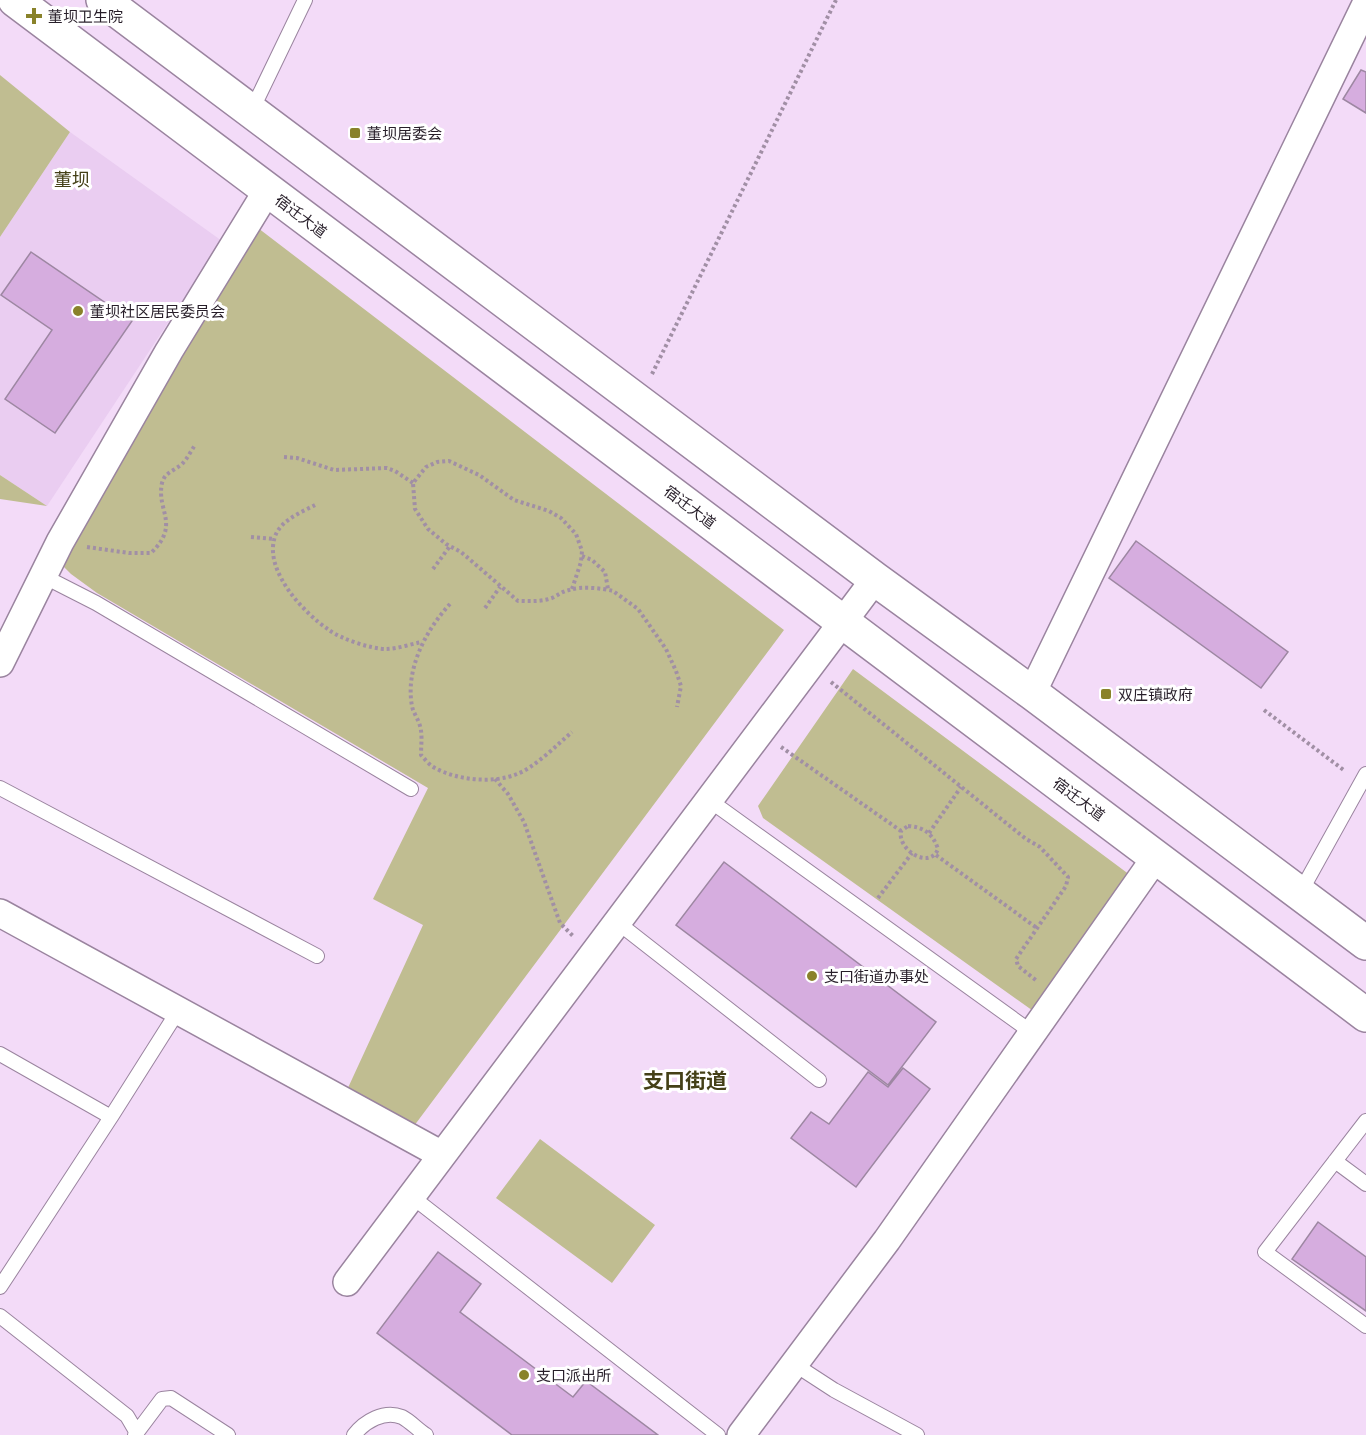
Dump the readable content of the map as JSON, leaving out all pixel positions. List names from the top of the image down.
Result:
{
  "streets": {
    "main road": ["宿迁大道"]
  },
  "districts": ["董坝", "支口街道"],
  "places": {
    "health": ["董坝卫生院"],
    "transit": ["董坝居委会", "双庄镇政府"],
    "other": ["董坝社区居民委员会", "支口街道办事处", "支口派出所"]
  }
}
